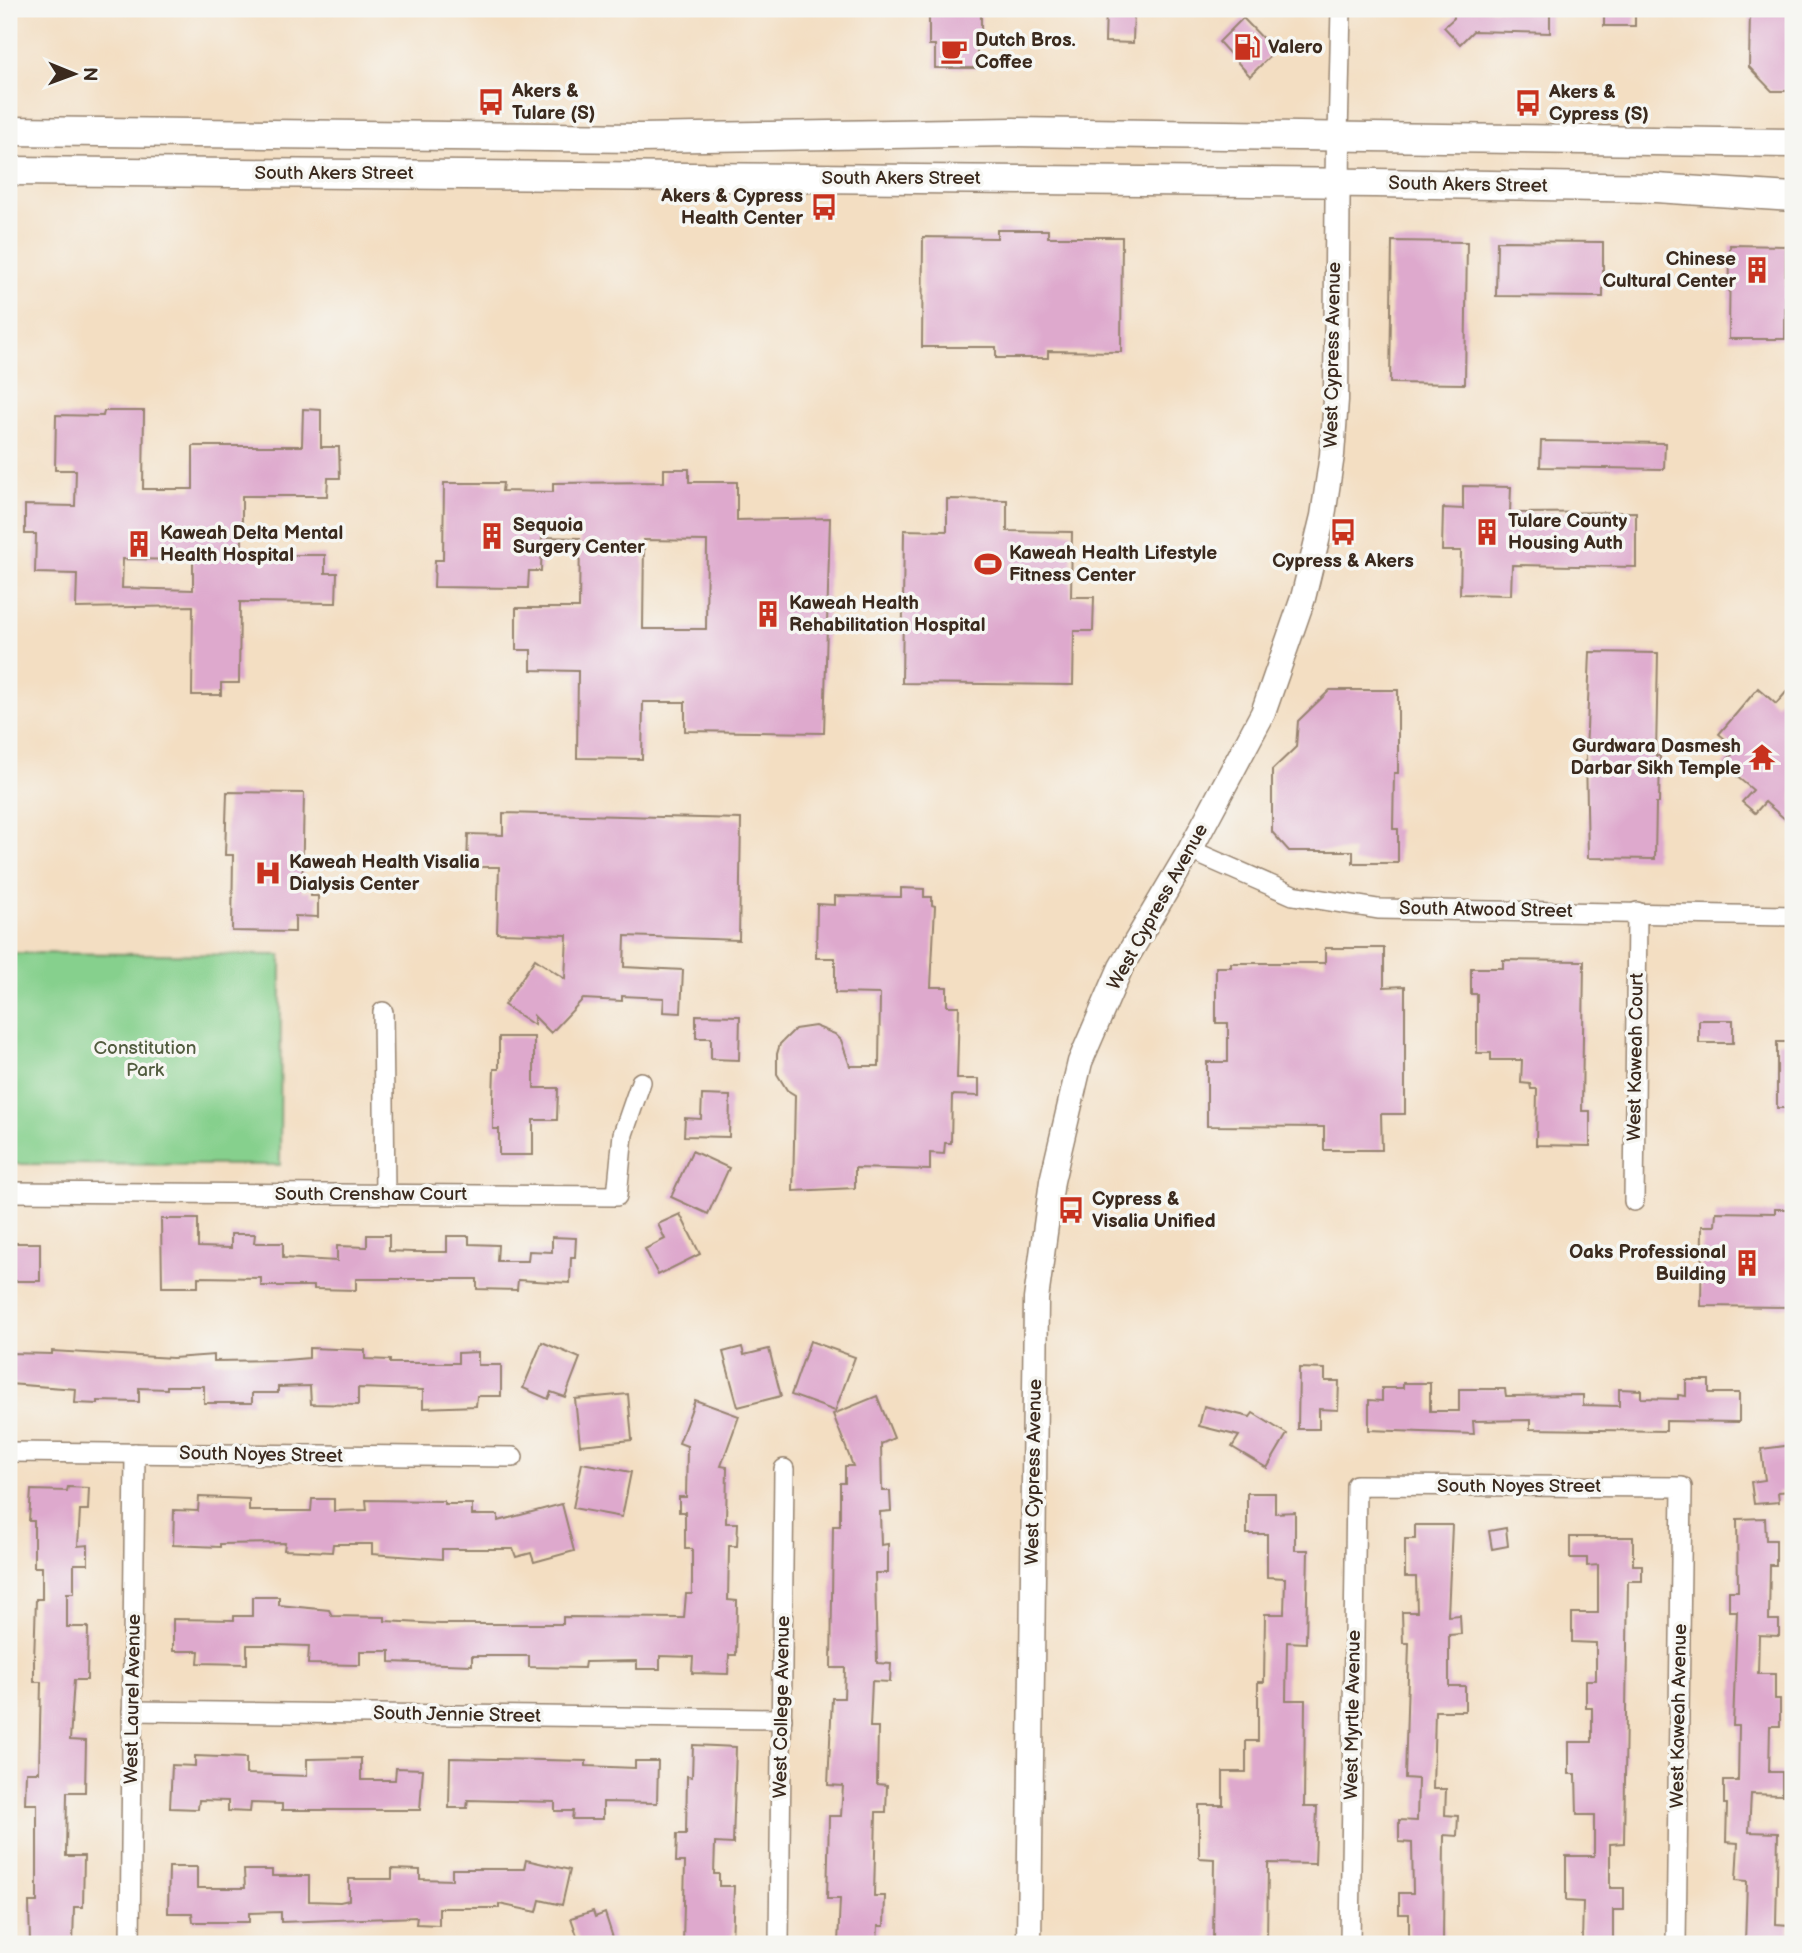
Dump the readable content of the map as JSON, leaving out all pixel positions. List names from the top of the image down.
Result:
{
  "streets": {
    "main road": ["South Akers Street"],
    "street": [
      "West Cypress Avenue",
      "South Atwood Street",
      "West Kaweah Court",
      "South Crenshaw Court",
      "South Noyes Street",
      "West Laurel Avenue",
      "West College Avenue",
      "South Jennie Street",
      "West Myrtle Avenue",
      "West Kaweah Avenue"
    ]
  },
  "crossings": [
    ["South Akers Street", "West Cypress Avenue"],
    ["West Cypress Avenue", "South Atwood Street"],
    ["South Atwood Street", "West Kaweah Court"],
    ["South Noyes Street", "West Laurel Avenue"],
    ["South Noyes Street", "West Myrtle Avenue"],
    ["South Noyes Street", "West Kaweah Avenue"],
    ["West Laurel Avenue", "South Jennie Street"],
    ["West College Avenue", "South Jennie Street"]
  ],
  "parks": ["Constitution Park"],
  "places": {
    "fuel station": ["Valero"],
    "cafe": ["Dutch Bros. Coffee"],
    "bus stop": [
      "Akers & Tulare (S)",
      "Akers & Cypress (S)",
      "Akers & Cypress Health Center",
      "Cypress & Akers",
      "Cypress & Visalia Unified"
    ],
    "building": [
      "Chinese Cultural Center",
      "Tulare County Housing Auth",
      "Sequoia Surgery Center",
      "Kaweah Delta Mental Health Hospital",
      "Kaweah Health Rehabilitation Hospital",
      "Oaks Professional Building"
    ],
    "sports": ["Kaweah Health Lifestyle Fitness Center"],
    "temple": ["Gurdwara Dasmesh Darbar Sikh Temple"],
    "hospital": ["Kaweah Health Visalia Dialysis Center"]
  },
  "north": "right"
}
